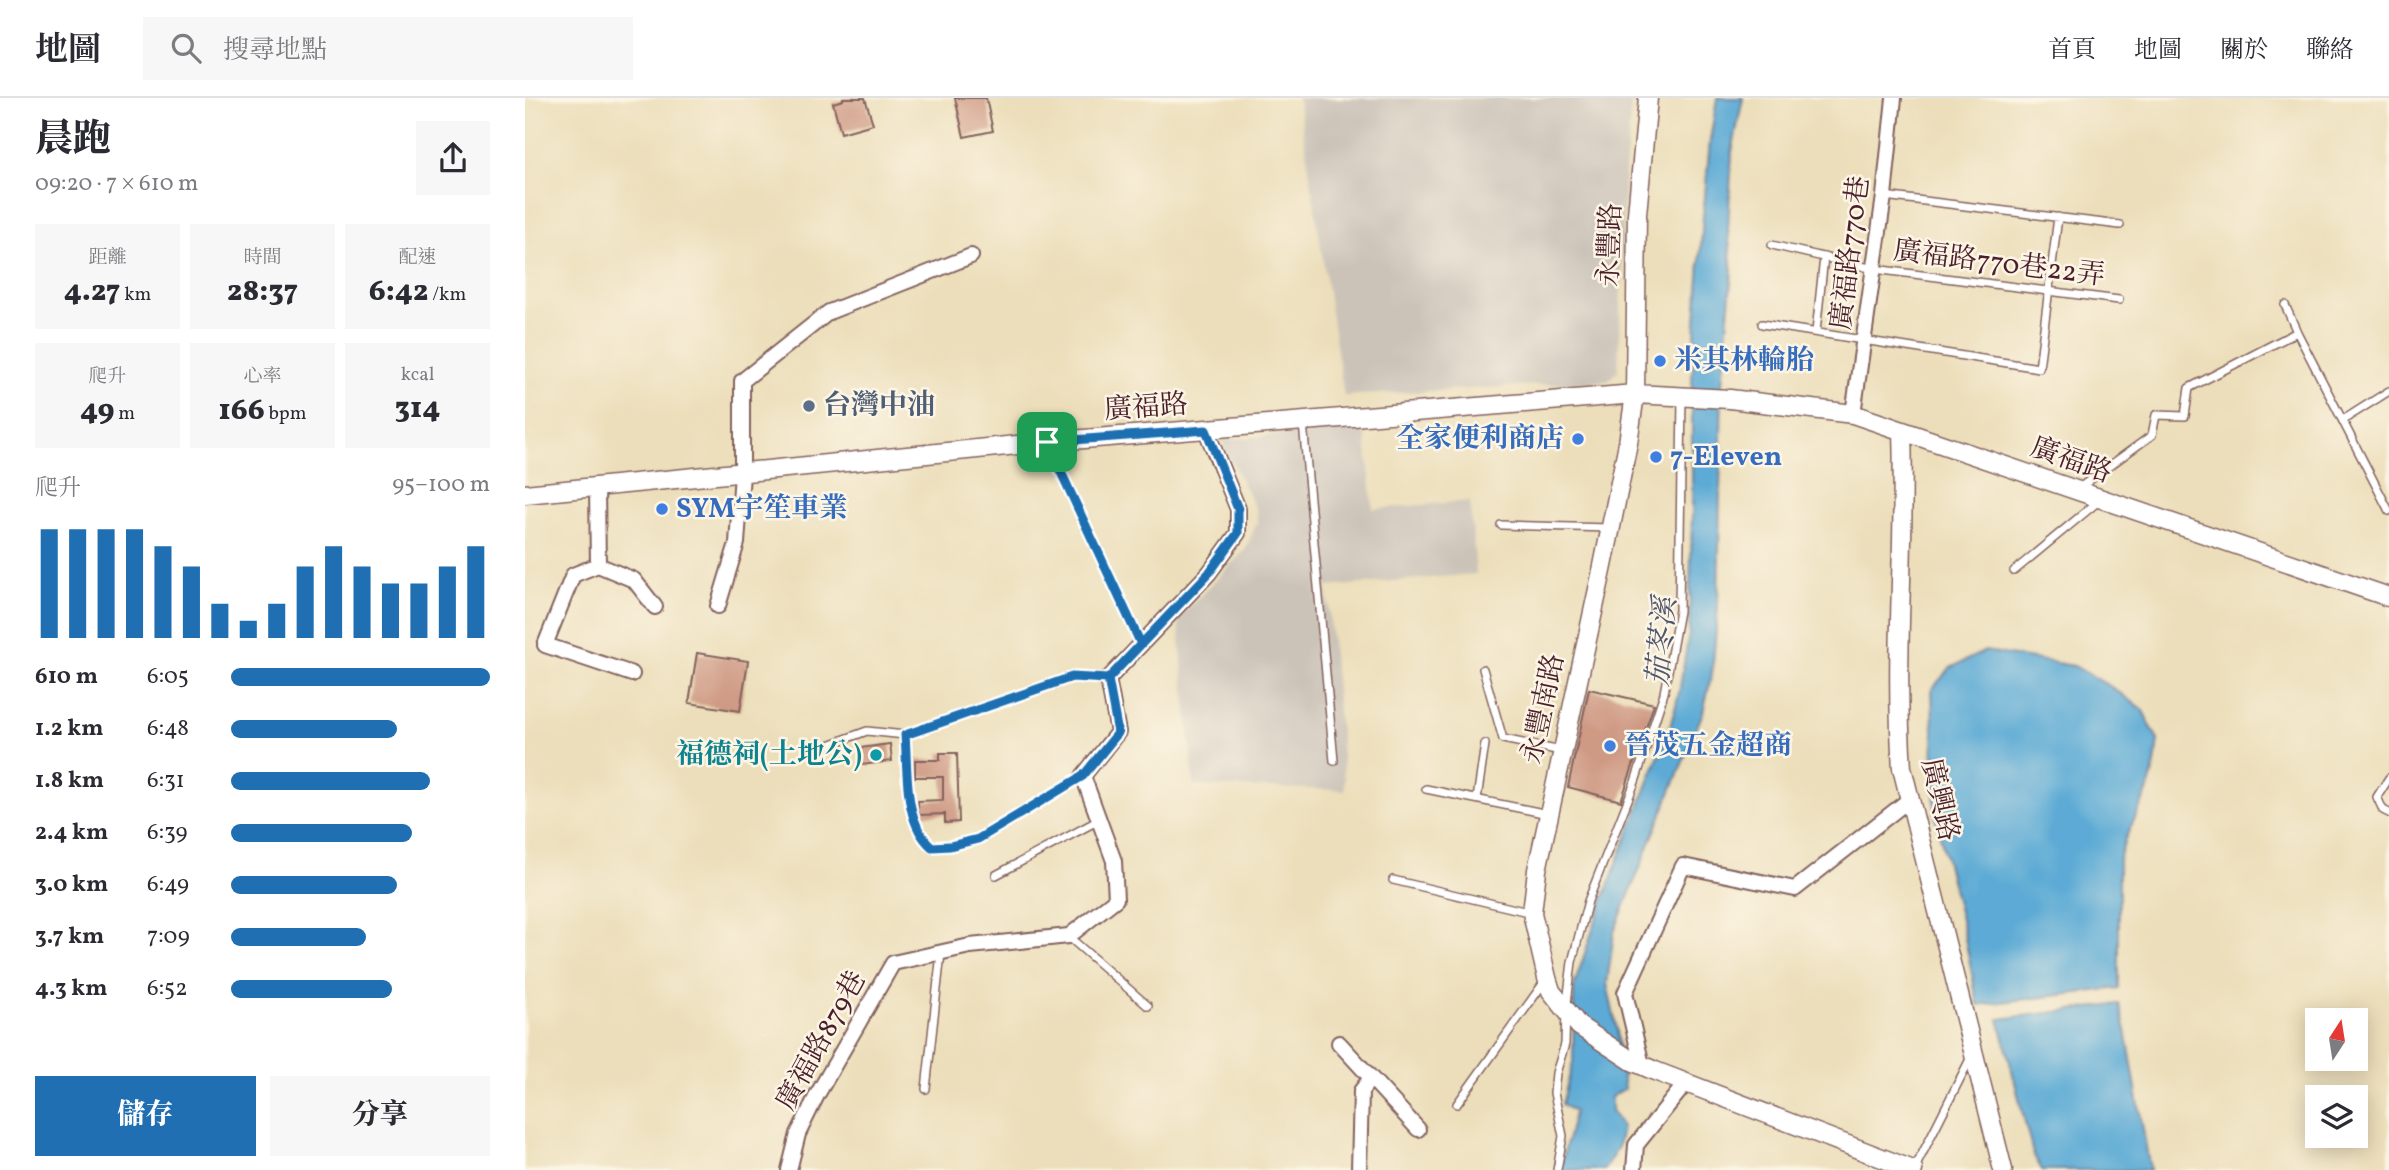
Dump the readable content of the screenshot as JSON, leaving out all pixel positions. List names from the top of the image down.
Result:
{
  "streets": {
    "street": [
      "永豐路",
      "廣福路770巷",
      "廣福路",
      "永豐南路",
      "廣興路",
      "廣福路879巷"
    ],
    "lane": ["廣福路770巷22弄"]
  },
  "crossings": [
    ["永豐路", "廣福路"],
    ["永豐路", "永豐南路"],
    ["廣福路770巷", "廣福路770巷22弄"],
    ["廣福路770巷", "廣福路"],
    ["廣福路", "永豐南路"],
    ["廣福路", "廣興路"]
  ],
  "water": ["茄苳溪"],
  "places": [
    "米其林輪胎",
    "台灣中油",
    "全家便利商店",
    "7-Eleven",
    "SYM宇笙車業",
    "晉茂五金超商",
    "福德祠(土地公)"
  ],
  "north": "top",
  "page": {
    "header": "地圖",
    "search": "搜尋地點",
    "nav": [
      "首頁",
      "地圖",
      "關於",
      "聯絡"
    ],
    "heading": ["晨跑", "09:20 · 7 × 610 m"],
    "stats": [
      ["距離", "4.27 km"],
      ["時間", "28:37"],
      ["配速", "6:42 /km"],
      ["爬升", "49 m"],
      ["心率", "166 bpm"],
      ["kcal", "314"]
    ],
    "chart": ["爬升", "95–100 m"],
    "list": [
      {
        "name": "610 m",
        "note": "6:05"
      },
      {
        "name": "1.2 km",
        "note": "6:48"
      },
      {
        "name": "1.8 km",
        "note": "6:31"
      },
      {
        "name": "2.4 km",
        "note": "6:39"
      },
      {
        "name": "3.0 km",
        "note": "6:49"
      },
      {
        "name": "3.7 km",
        "note": "7:09"
      },
      {
        "name": "4.3 km",
        "note": "6:52"
      }
    ],
    "buttons": ["儲存", "分享"]
  }
}
